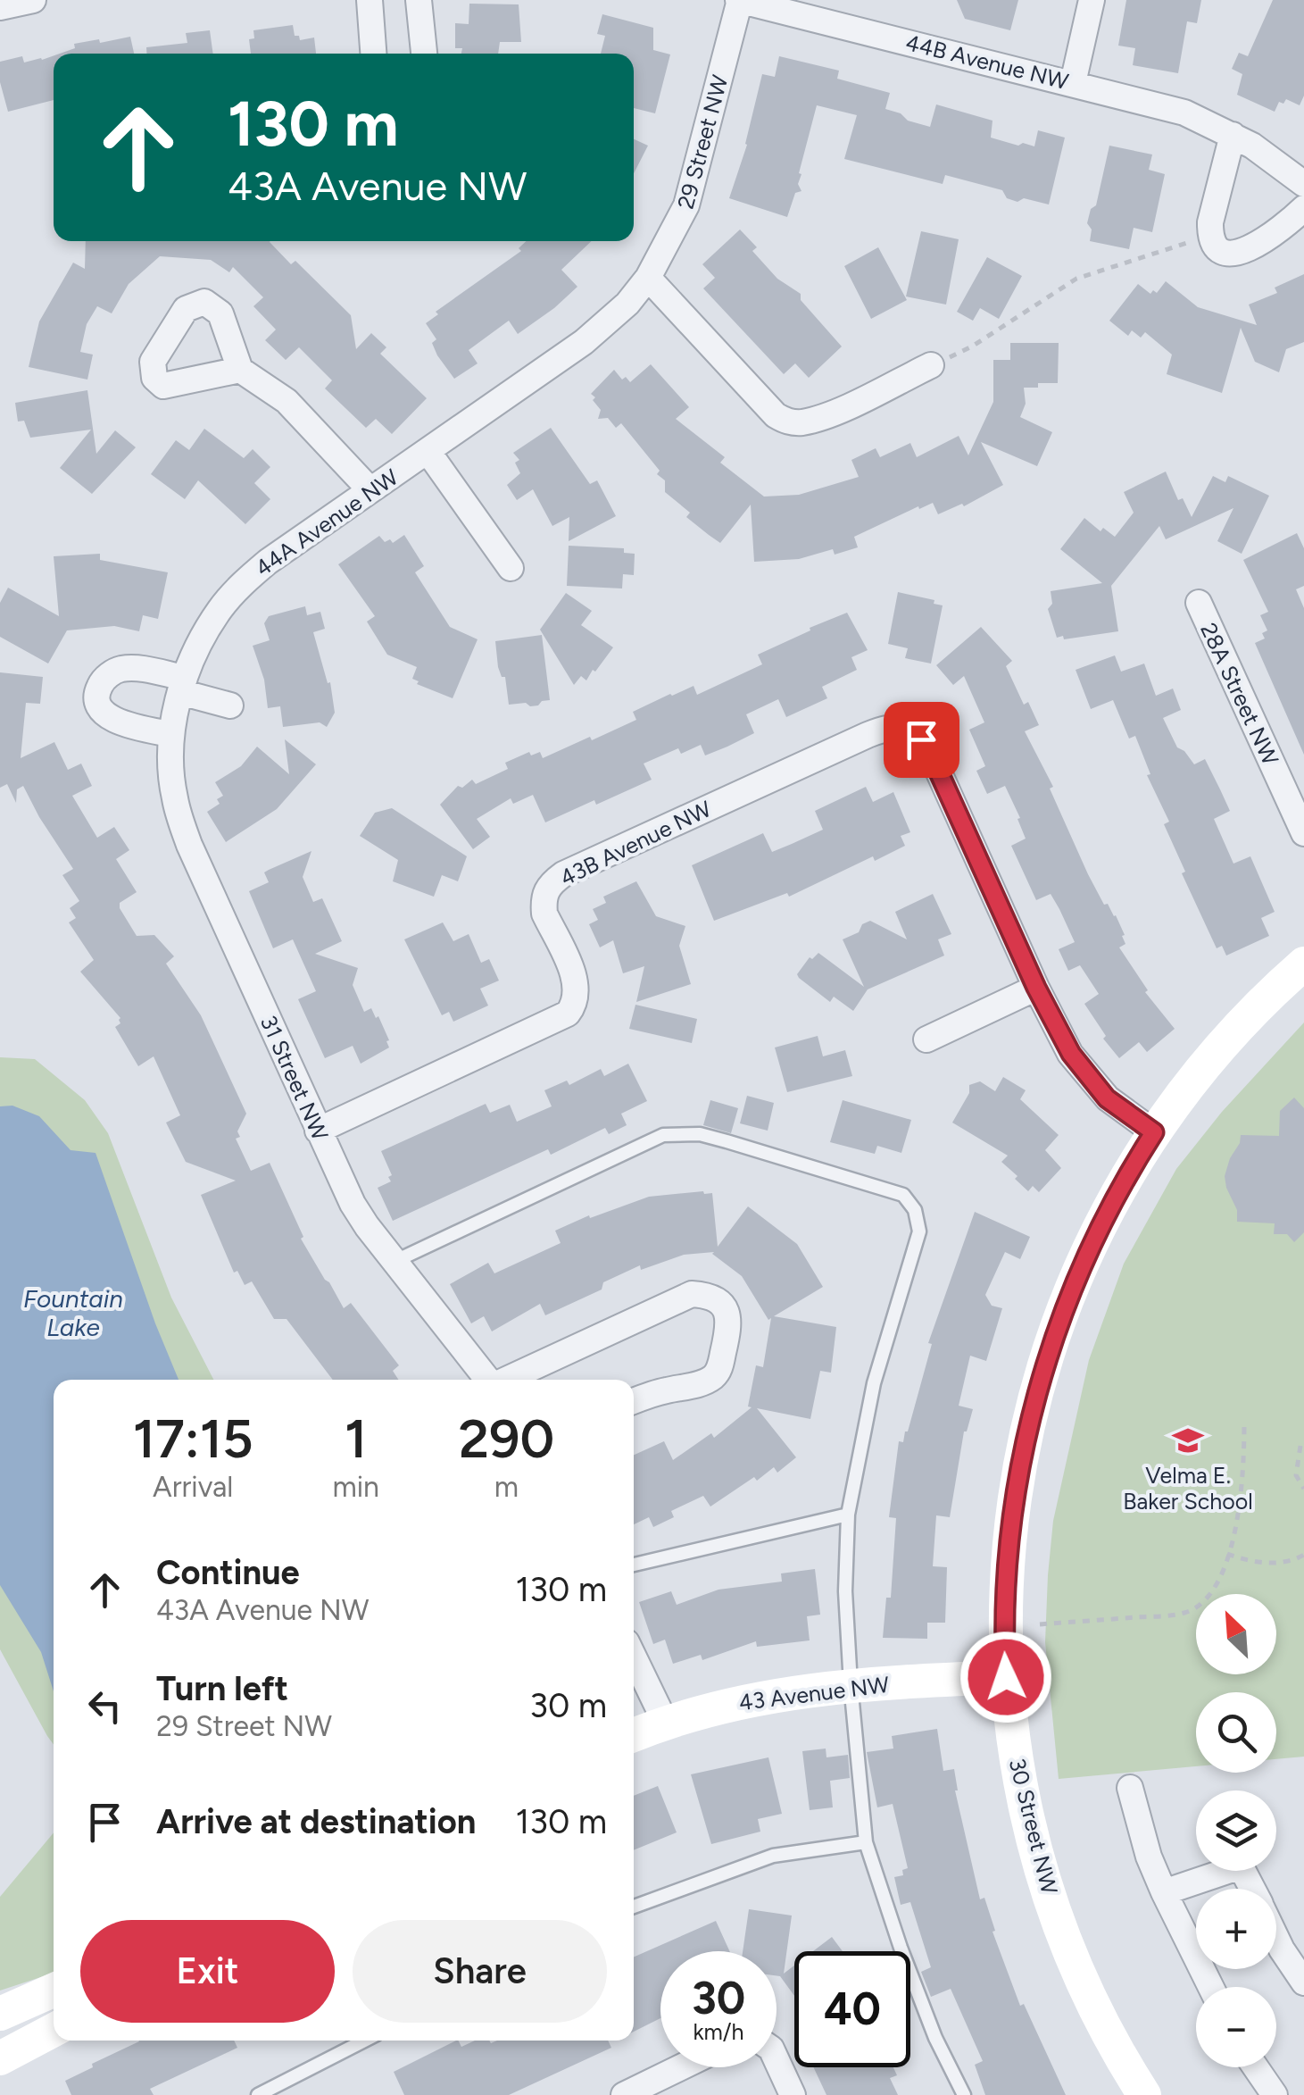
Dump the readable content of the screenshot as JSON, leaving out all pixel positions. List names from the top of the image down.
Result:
{
  "streets": {
    "street": [
      "44B Avenue NW",
      "29 Street NW",
      "44A Avenue NW",
      "28A Street NW",
      "43B Avenue NW",
      "31 Street NW",
      "43 Avenue NW",
      "30 Street NW"
    ]
  },
  "crossings": [
    ["44B Avenue NW", "29 Street NW"],
    ["29 Street NW", "44A Avenue NW"],
    ["44A Avenue NW", "31 Street NW"],
    ["43B Avenue NW", "31 Street NW"],
    ["43 Avenue NW", "30 Street NW"]
  ],
  "water": ["Fountain Lake"],
  "places": {
    "school or university": ["Velma E. Baker School"]
  },
  "north": "top left",
  "page": {
    "turn": ["130 m", "43A Avenue NW"],
    "eta": [
      "17:15",
      "Arrival",
      "1",
      "min",
      "290",
      "m"
    ],
    "list": [
      {
        "name": "Continue",
        "note": "43A Avenue NW",
        "value": "130 m"
      },
      {
        "name": "Turn left",
        "note": "29 Street NW",
        "value": "30 m"
      },
      {
        "name": "Arrive at destination",
        "value": "130 m"
      }
    ],
    "map_buttons": ["+", "−"],
    "buttons": ["Exit", "Share"],
    "speed": "30 km/h",
    "limit": "40"
  }
}
